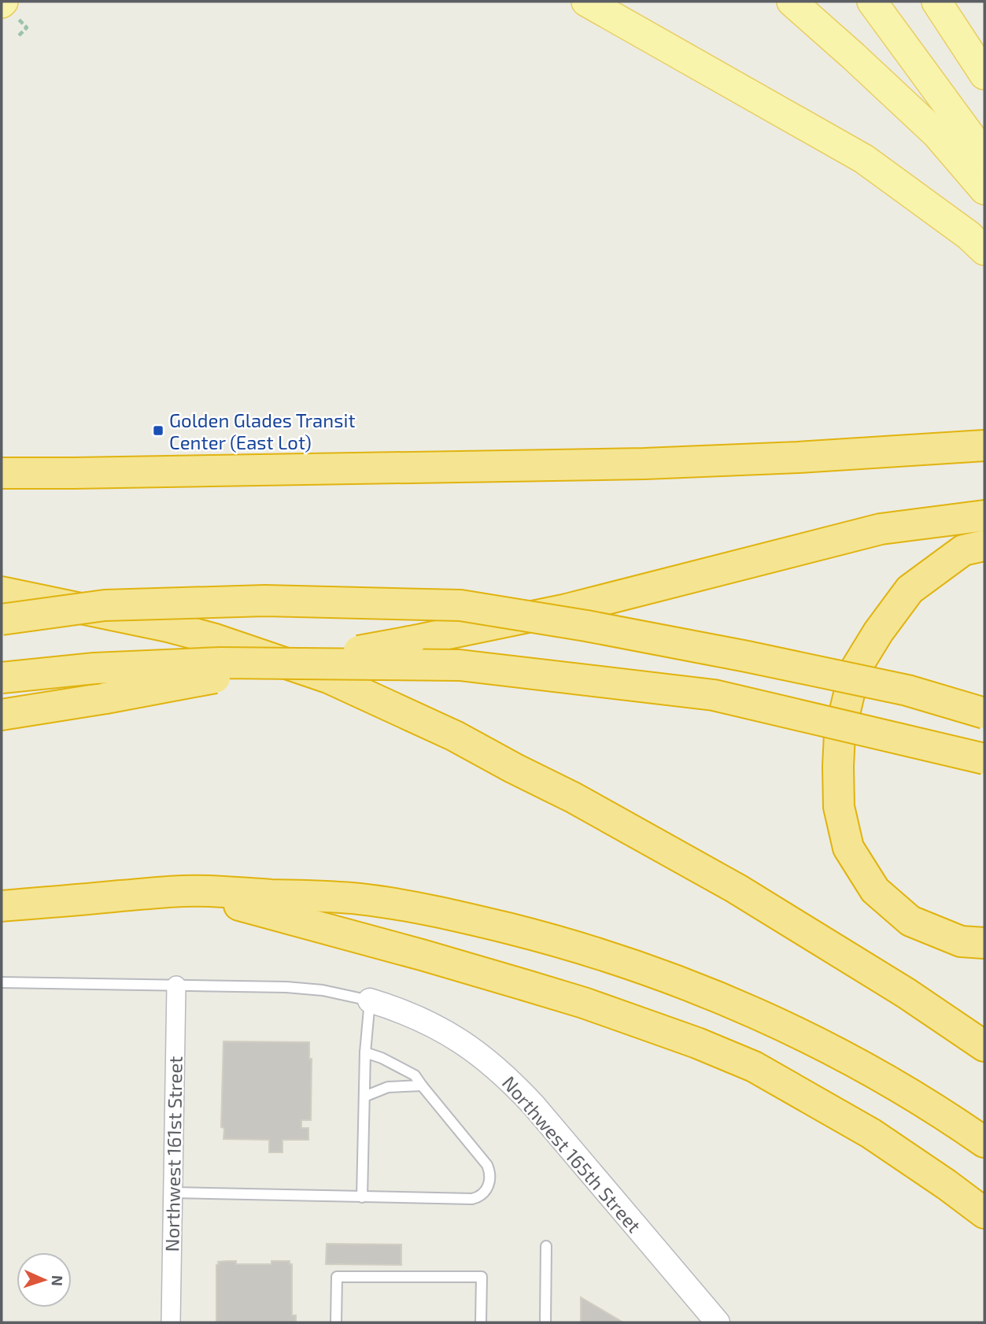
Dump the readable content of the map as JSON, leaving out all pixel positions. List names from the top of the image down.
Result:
{
  "streets": {
    "street": ["Northwest 161st Street", "Northwest 165th Street"]
  },
  "crossings": [
    ["Northwest 161st Street", "Northwest 165th Street"]
  ],
  "places": {
    "transit": ["Golden Glades Transit Center (East Lot)"]
  },
  "north": "right"
}
